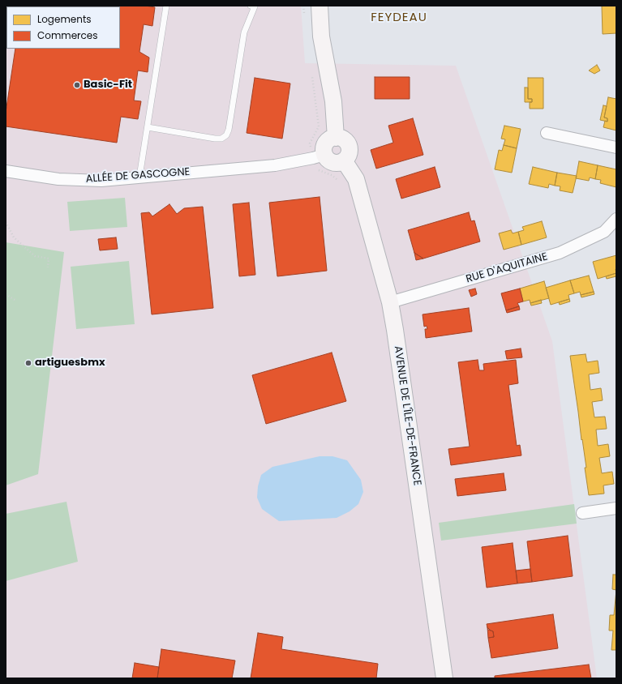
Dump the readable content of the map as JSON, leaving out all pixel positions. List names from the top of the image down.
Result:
{
  "streets": {
    "street": ["ALLÉE DE GASCOGNE", "RUE D'AQUITAINE", "AVENUE DE L'ÎLE-DE-FRANCE"]
  },
  "crossings": [
    ["ALLÉE DE GASCOGNE", "AVENUE DE L'ÎLE-DE-FRANCE"],
    ["RUE D'AQUITAINE", "AVENUE DE L'ÎLE-DE-FRANCE"]
  ],
  "districts": ["FEYDEAU"],
  "places": ["Basic-Fit", "artiguesbmx"],
  "legend": ["Logements", "Commerces"]
}
